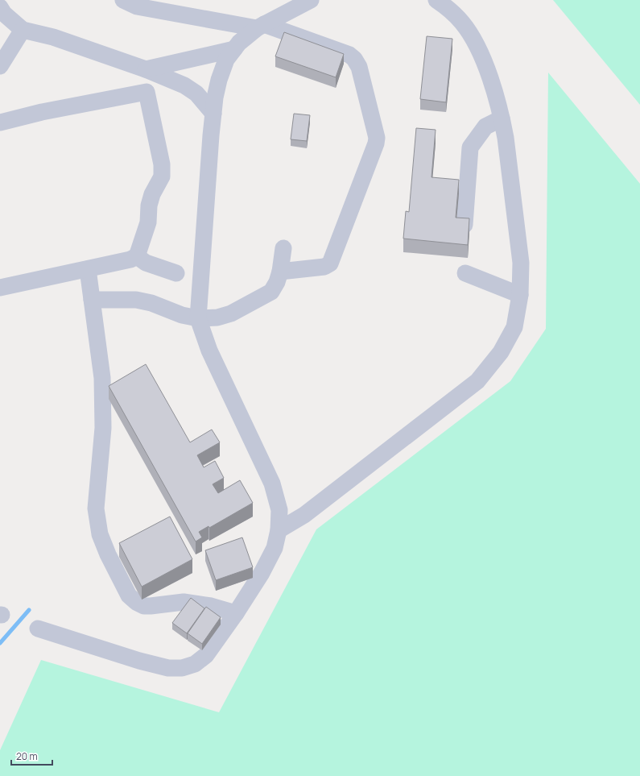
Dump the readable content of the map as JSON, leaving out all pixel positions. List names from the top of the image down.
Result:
{
  "scale_bar": "20 m"
}
